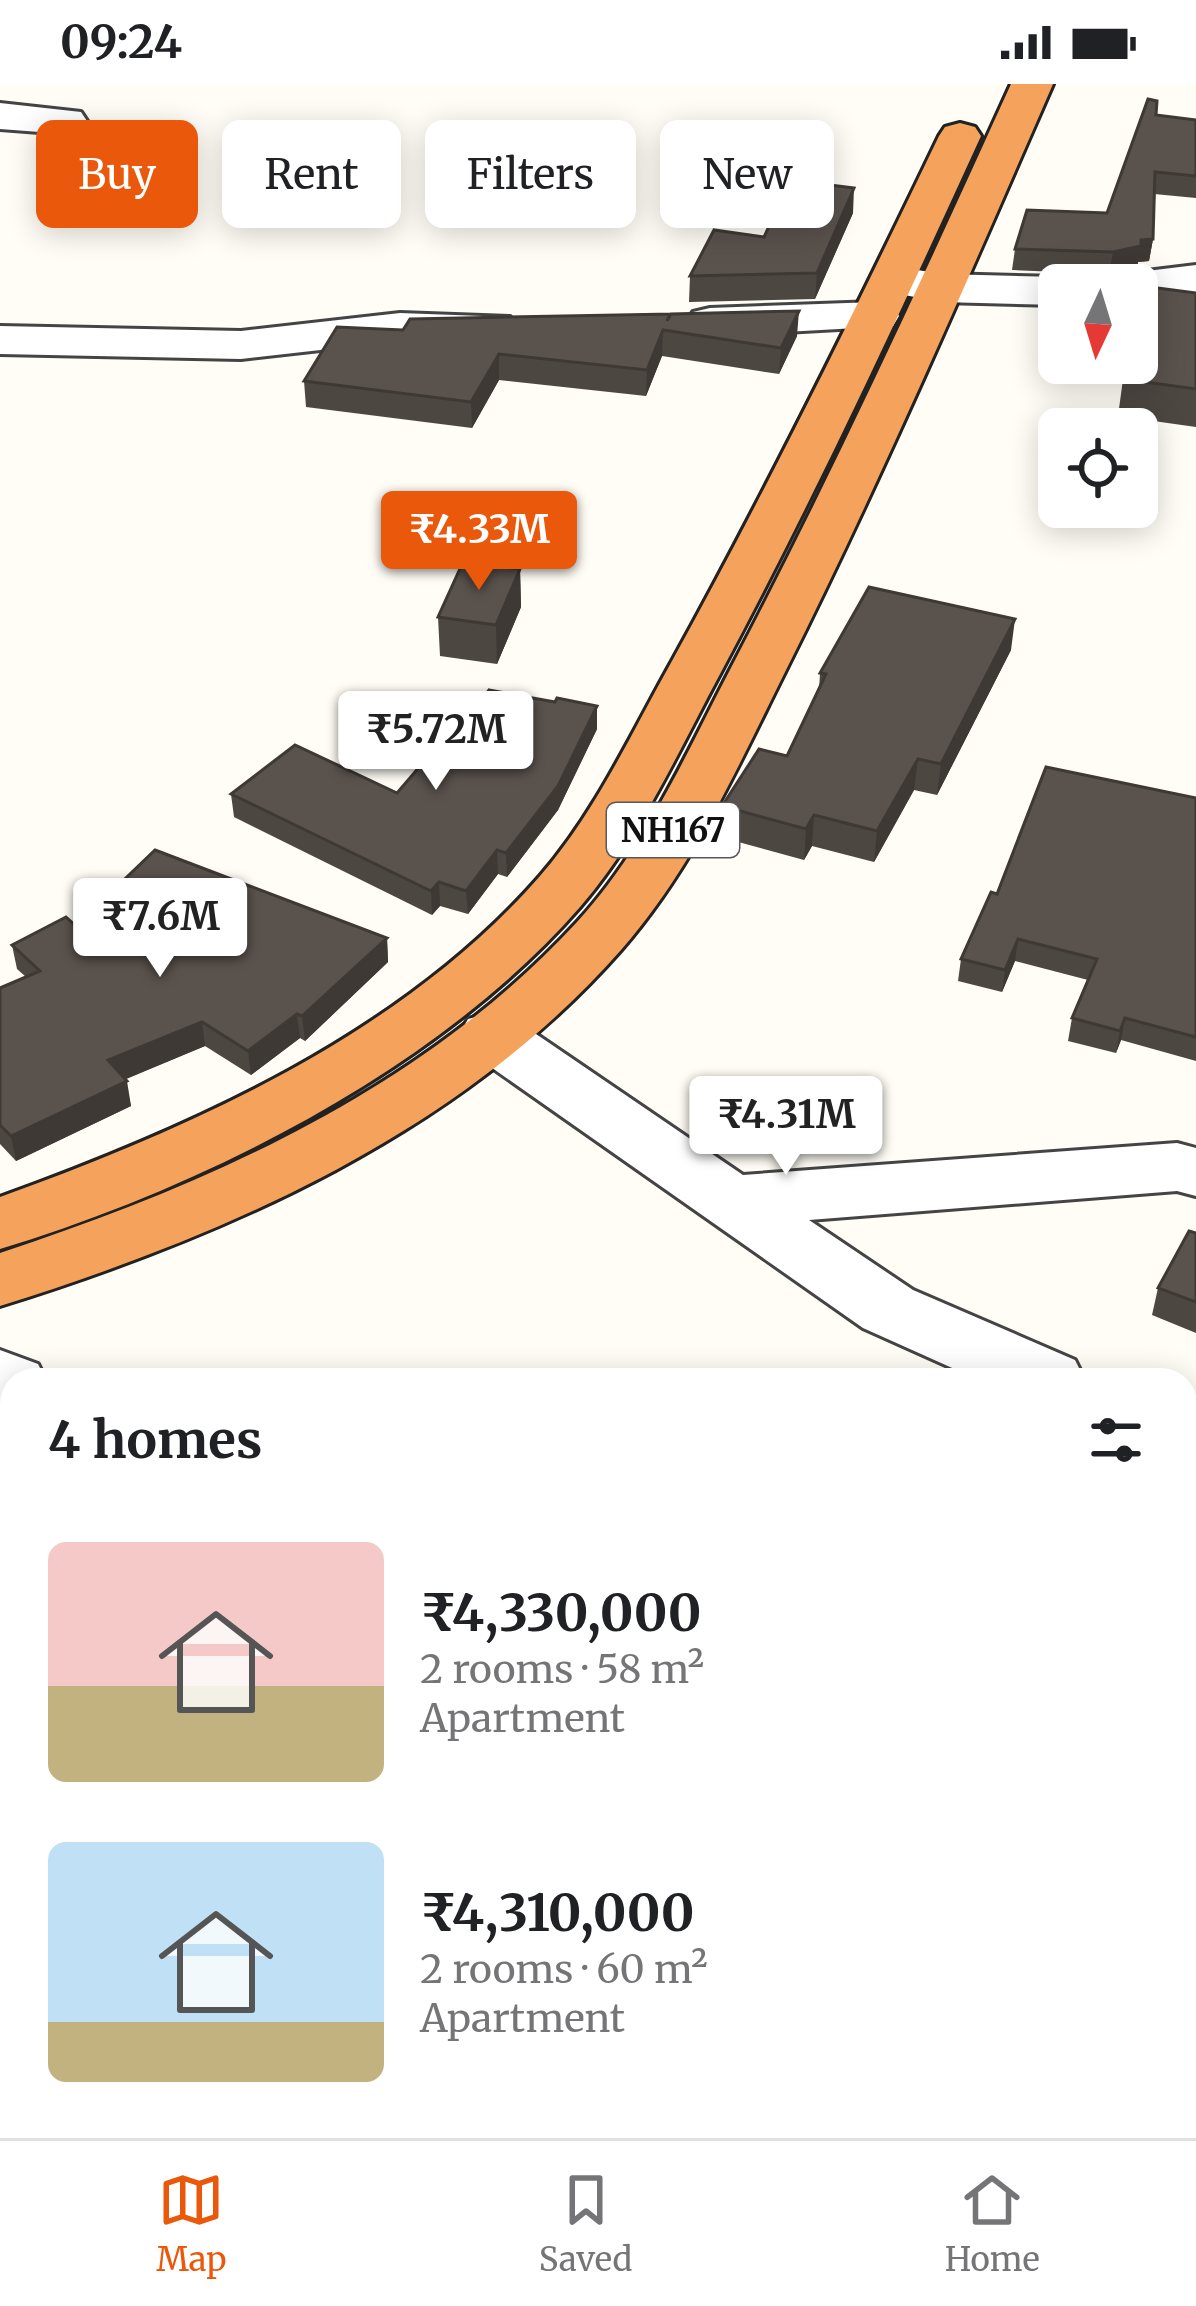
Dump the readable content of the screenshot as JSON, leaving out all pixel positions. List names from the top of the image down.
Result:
{
  "streets": {
    "highway": ["NH167"]
  },
  "north": "bottom",
  "page": {
    "status": "09:24",
    "chip": [
      "Buy",
      "Rent",
      "Filters",
      "New"
    ],
    "price": [
      "₹4.33M",
      "₹5.72M",
      "₹7.6M",
      "₹4.31M"
    ],
    "heading": "4 homes",
    "list": [
      {
        "name": "₹4,330,000",
        "note": "2 rooms · 58 m² · Apartment"
      },
      {
        "name": "₹4,310,000",
        "note": "2 rooms · 60 m² · Apartment"
      }
    ],
    "tabs": ["Map", "Saved", "Home"]
  }
}
